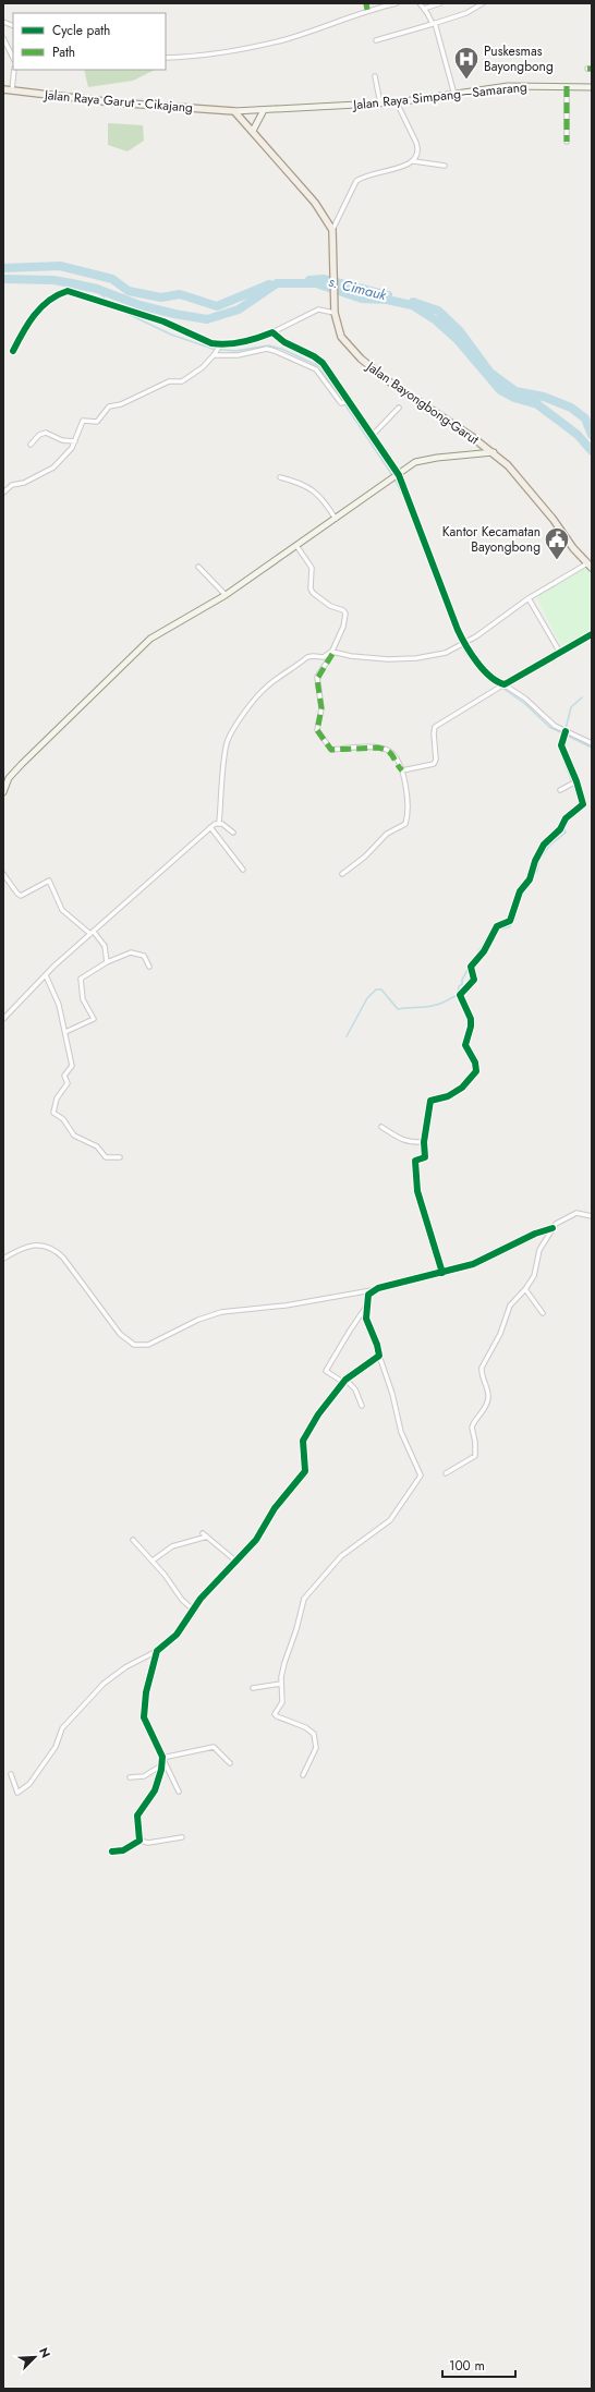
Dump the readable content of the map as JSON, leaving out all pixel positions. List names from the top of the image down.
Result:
{
  "streets": {
    "main road": ["Jalan Raya Garut - Cikajang", "Jalan Bayongbong-Garut"],
    "street": ["Jalan Raya Simpang—Samarang"]
  },
  "crossings": [
    ["Jalan Raya Simpang—Samarang", "Jalan Raya Garut - Cikajang"],
    ["Jalan Raya Simpang—Samarang", "Jalan Bayongbong-Garut"],
    ["Jalan Raya Garut - Cikajang", "Jalan Bayongbong-Garut"]
  ],
  "water": ["s. Cimauk"],
  "places": {
    "hospital": ["Puskesmas Bayongbong"],
    "public building": ["Kantor Kecamatan Bayongbong"]
  },
  "legend": ["Cycle path", "Path"],
  "scale_bar": "100 m",
  "north": "top right"
}
